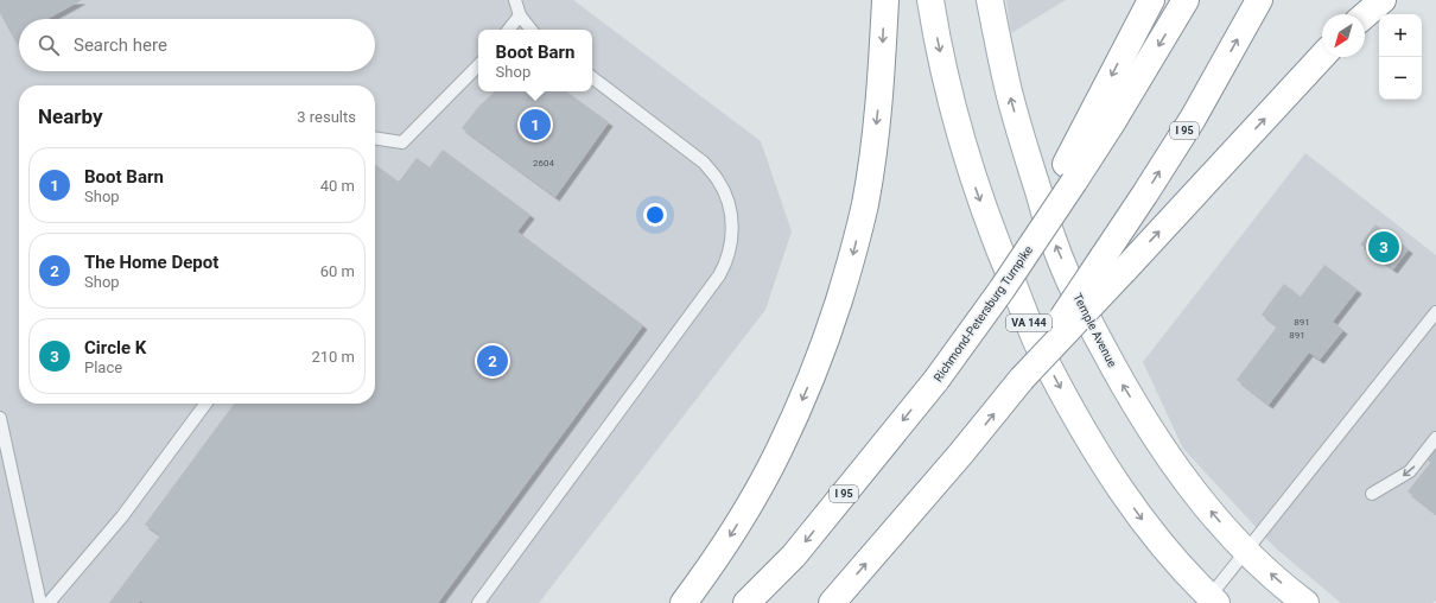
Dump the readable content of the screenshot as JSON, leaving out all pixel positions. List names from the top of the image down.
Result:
{
  "streets": {
    "main road": [
      "I 95",
      "Richmond-Petersburg Turnpike",
      "VA 144",
      "Temple Avenue"
    ]
  },
  "house_numbers": ["2604", "891", "891"],
  "north": "bottom left",
  "page": {
    "map_buttons": ["+", "−"],
    "search": "Search here",
    "popup": ["Boot Barn", "Shop"],
    "heading": ["Nearby", "3 results"],
    "pins": ["1", "3", "2"],
    "list": [
      {
        "mark": "1",
        "name": "Boot Barn",
        "note": "Shop",
        "value": "40 m"
      },
      {
        "mark": "2",
        "name": "The Home Depot",
        "note": "Shop",
        "value": "60 m"
      },
      {
        "mark": "3",
        "name": "Circle K",
        "note": "Place",
        "value": "210 m"
      }
    ]
  }
}
